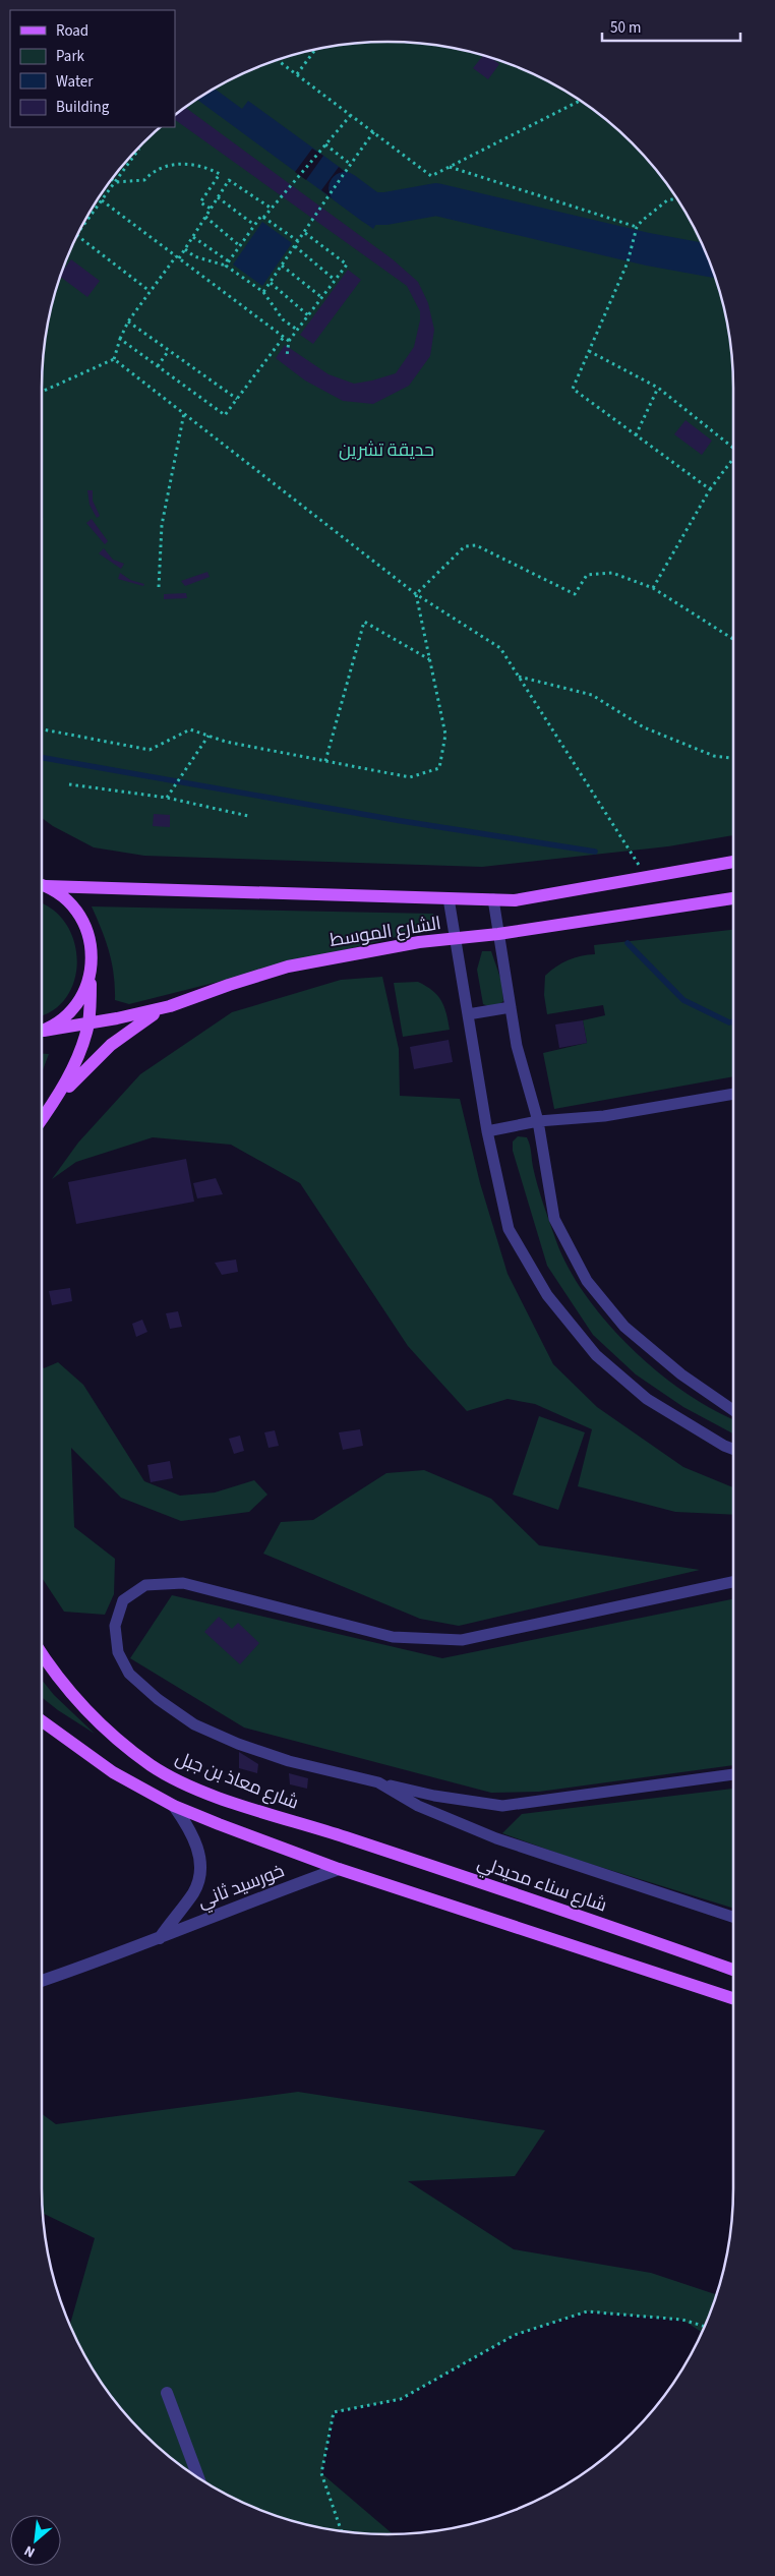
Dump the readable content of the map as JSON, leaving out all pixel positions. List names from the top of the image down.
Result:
{
  "streets": {
    "main road": ["الشارع الموسط", "شارع معاذ بن جبل", "شارع سناء محيدلي"],
    "street": ["خورسيد ثاني"]
  },
  "crossings": [
    ["شارع معاذ بن جبل", "شارع سناء محيدلي"]
  ],
  "parks": ["حديقة تشرين"],
  "legend": [
    "Road",
    "Park",
    "Water",
    "Building"
  ],
  "scale_bar": "50 m",
  "north": "bottom left"
}
